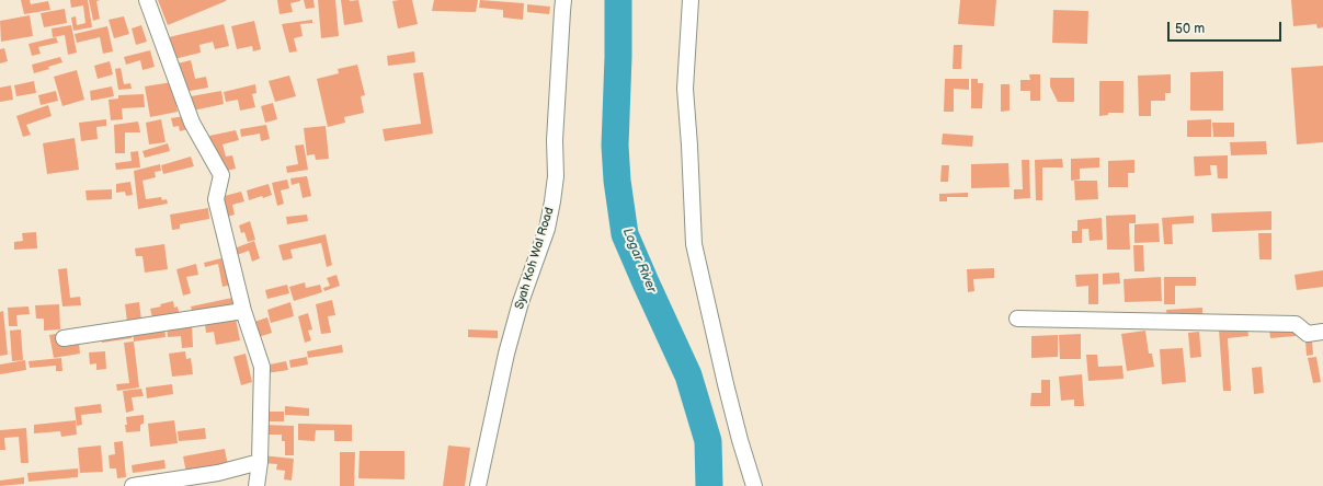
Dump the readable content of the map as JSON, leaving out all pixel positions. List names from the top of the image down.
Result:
{
  "streets": {
    "street": ["Syah Koh Wal Road"]
  },
  "water": ["Logar River"],
  "scale_bar": "50 m"
}
